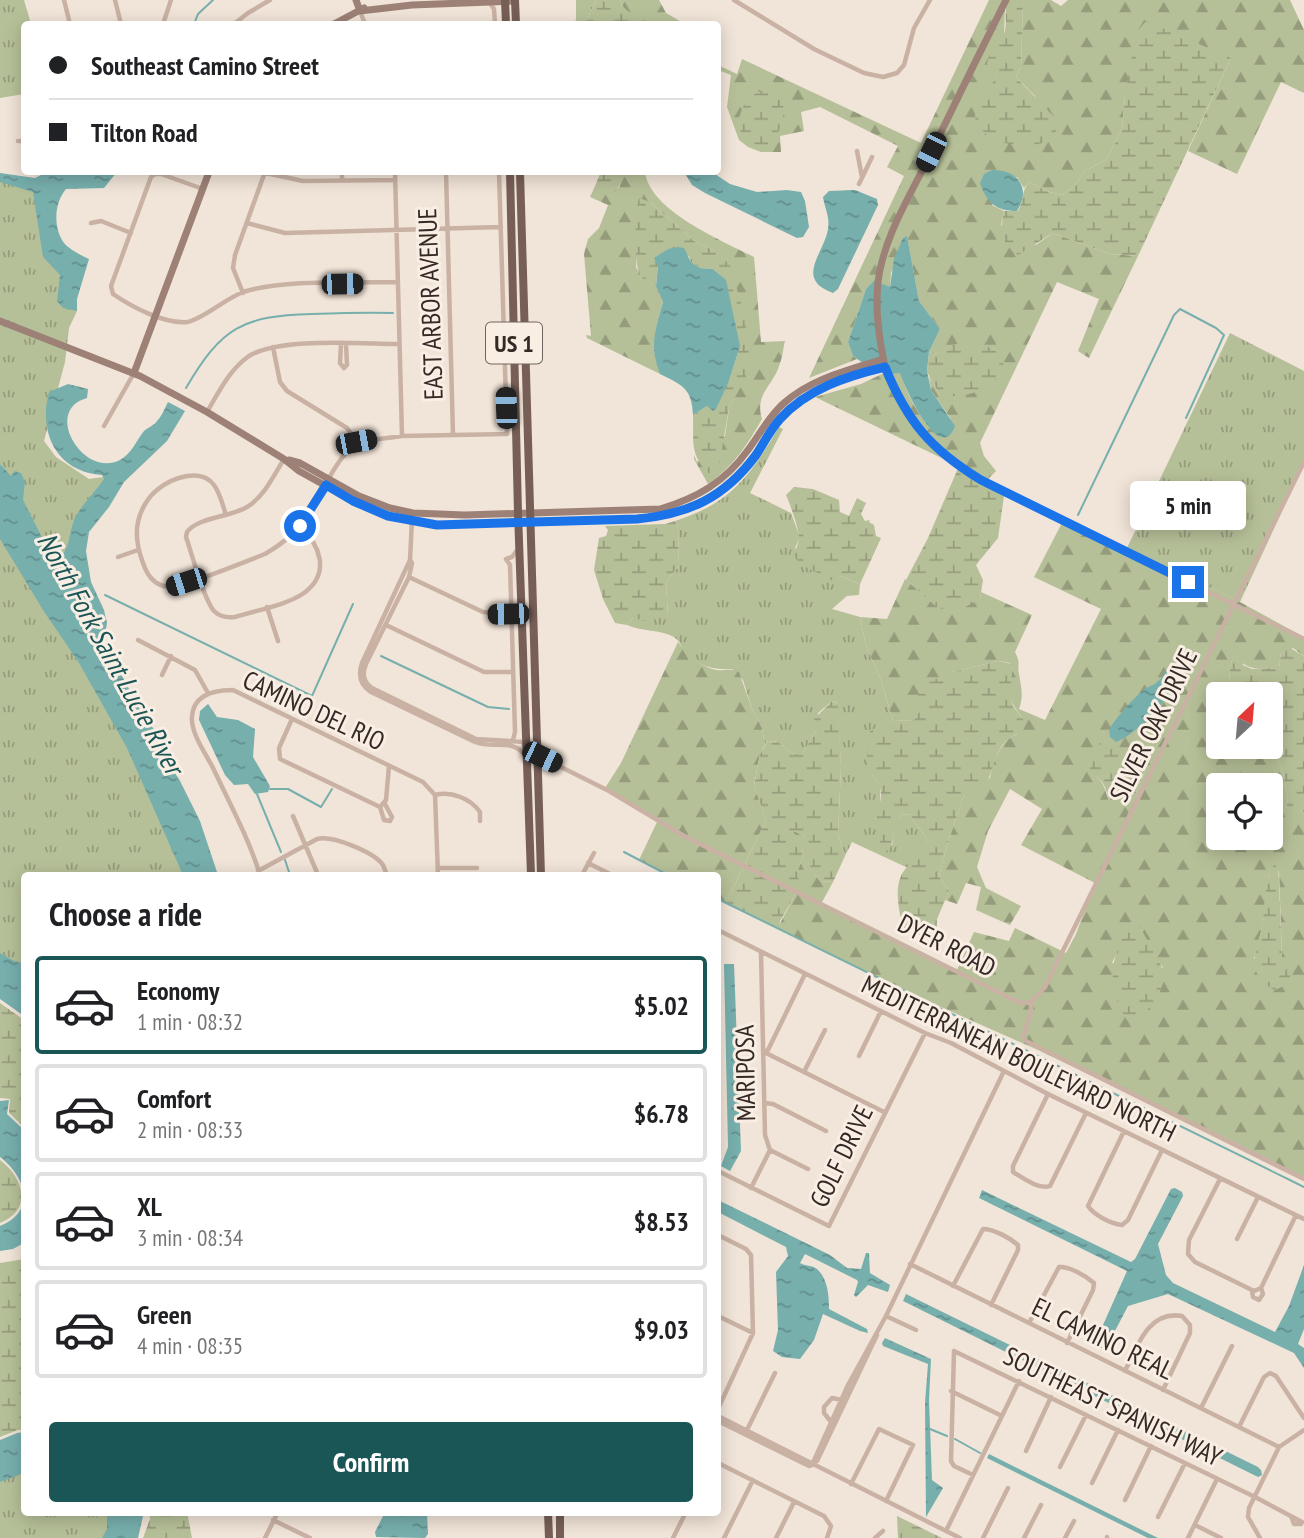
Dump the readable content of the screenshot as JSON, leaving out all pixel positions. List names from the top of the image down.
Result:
{
  "streets": {
    "main road": ["US 1"],
    "street": [
      "EAST ARBOR AVENUE",
      "CAMINO DEL RIO",
      "SILVER OAK DRIVE",
      "DYER ROAD",
      "MEDITERRANEAN BOULEVARD NORTH",
      "MARIPOSA",
      "GOLF DRIVE",
      "EL CAMINO REAL",
      "SOUTHEAST SPANISH WAY"
    ]
  },
  "crossings": [
    ["US 1", "DYER ROAD"],
    ["SILVER OAK DRIVE", "DYER ROAD"],
    ["MEDITERRANEAN BOULEVARD NORTH", "MARIPOSA"],
    ["MEDITERRANEAN BOULEVARD NORTH", "GOLF DRIVE"],
    ["MARIPOSA", "GOLF DRIVE"]
  ],
  "water": ["North Fork Saint Lucie River"],
  "north": "top right",
  "page": {
    "banner": ["Southeast Camino Street", "Tilton Road"],
    "bubble": "5 min",
    "heading": "Choose a ride",
    "list": [
      {
        "name": "Economy",
        "note": "1 min · 08:32",
        "value": "$5.02"
      },
      {
        "name": "Comfort",
        "note": "2 min · 08:33",
        "value": "$6.78"
      },
      {
        "name": "XL",
        "note": "3 min · 08:34",
        "value": "$8.53"
      },
      {
        "name": "Green",
        "note": "4 min · 08:35",
        "value": "$9.03"
      }
    ],
    "buttons": "Confirm"
  }
}
